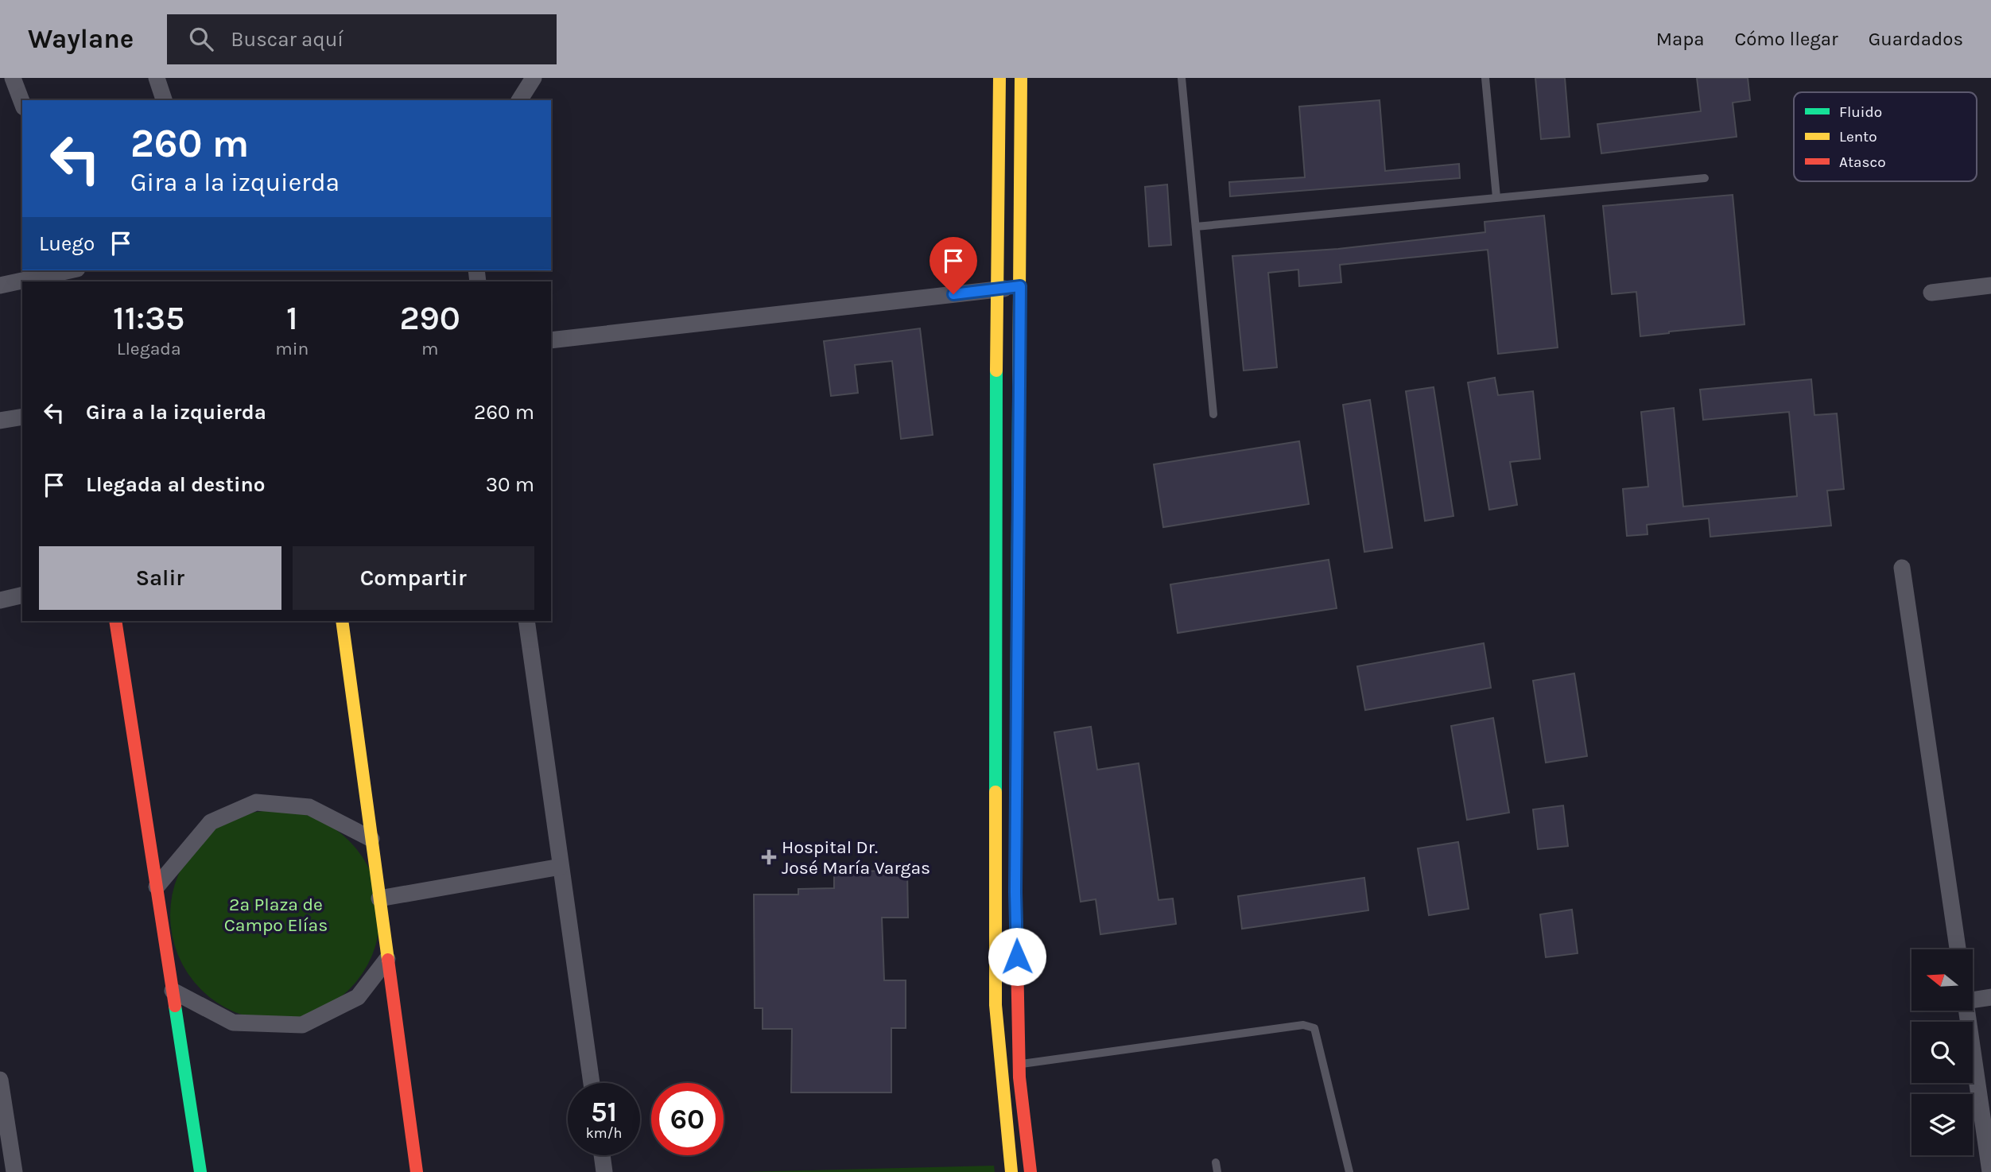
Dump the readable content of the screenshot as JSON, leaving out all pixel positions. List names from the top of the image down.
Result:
{
  "parks": ["2ª Plaza de Campo Elías"],
  "places": {
    "health": ["Hospital Dr. José María Vargas"]
  },
  "legend": ["Fluido", "Lento", "Atasco"],
  "north": "left",
  "page": {
    "header": "Waylane",
    "search": "Buscar aquí",
    "nav": ["Mapa", "Cómo llegar", "Guardados"],
    "turn": ["260 m", "Gira a la izquierda"],
    "then": "Luego",
    "eta": [
      "11:35",
      "Llegada",
      "1",
      "min",
      "290",
      "m"
    ],
    "list": [
      {
        "name": "Gira a la izquierda",
        "value": "260 m"
      },
      {
        "name": "Llegada al destino",
        "value": "30 m"
      }
    ],
    "buttons": ["Salir", "Compartir"],
    "speed": "51 km/h",
    "limit": "60"
  }
}
